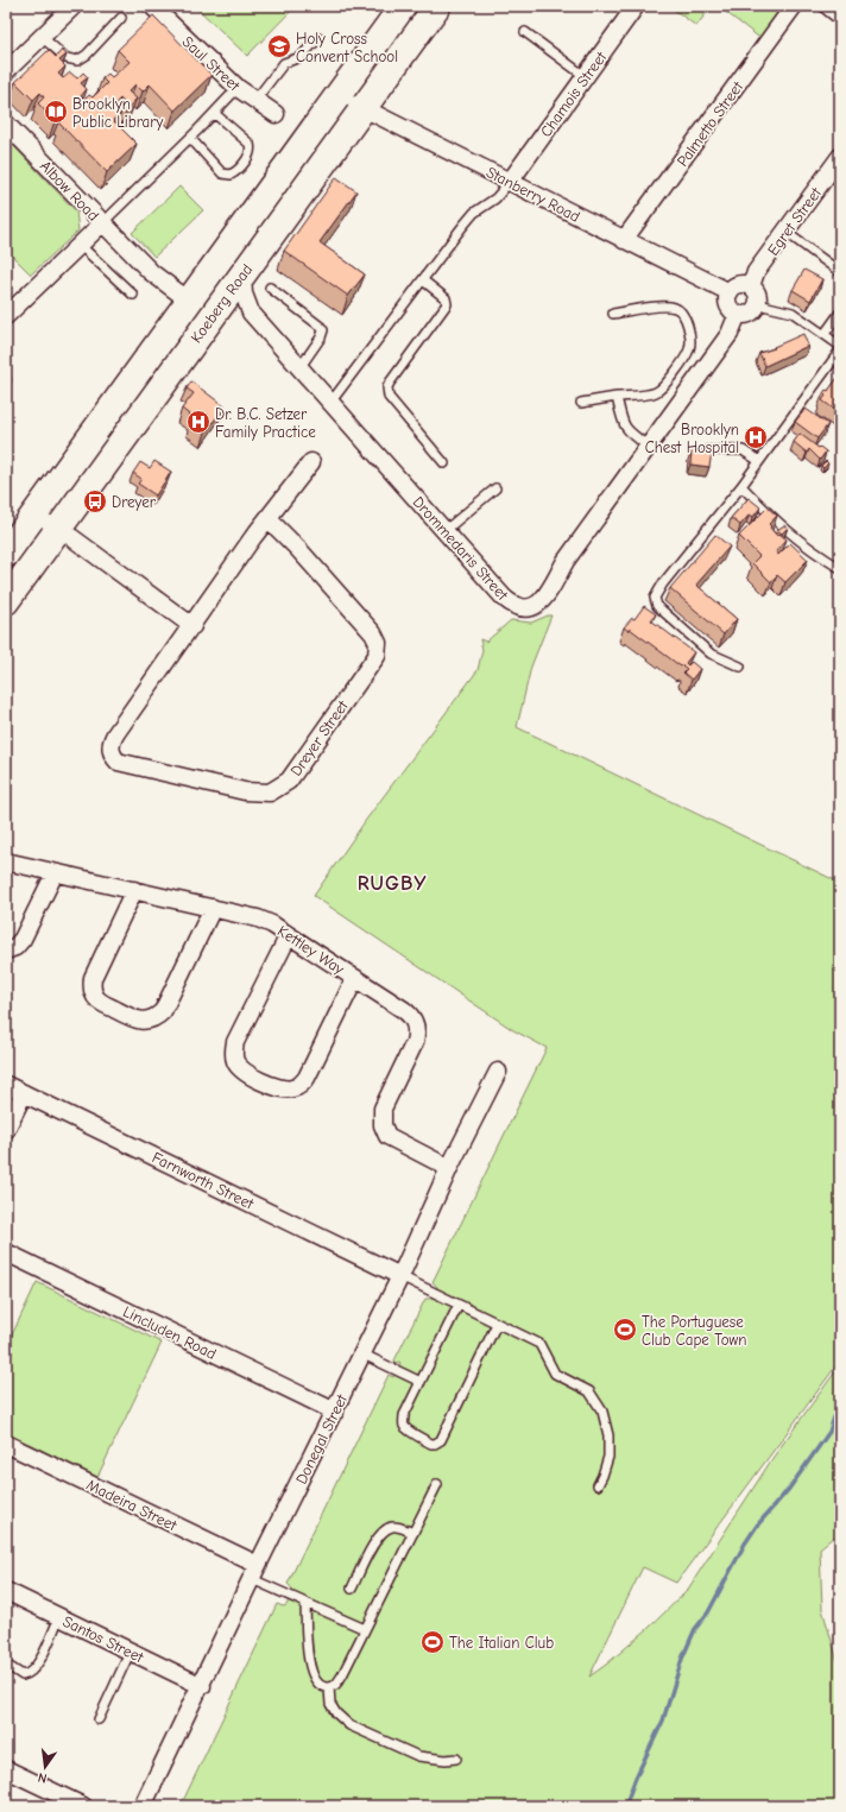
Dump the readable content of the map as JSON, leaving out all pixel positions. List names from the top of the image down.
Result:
{
  "streets": {
    "main road": ["Koeberg Road"],
    "street": [
      "Saul Street",
      "Chamois Street",
      "Palmetto Street",
      "Albow Road",
      "Stanberry Road",
      "Egret Street",
      "Drommedaris Street",
      "Dreyer Street",
      "Kettley Way",
      "Farnworth Street",
      "Lincluden Road",
      "Donegal Street",
      "Madeira Street",
      "Santos Street"
    ]
  },
  "crossings": [
    ["Chamois Street", "Stanberry Road"],
    ["Palmetto Street", "Stanberry Road"],
    ["Stanberry Road", "Egret Street"],
    ["Stanberry Road", "Koeberg Road"],
    ["Stanberry Road", "Drommedaris Street"],
    ["Egret Street", "Drommedaris Street"],
    ["Koeberg Road", "Drommedaris Street"],
    ["Kettley Way", "Donegal Street"],
    ["Farnworth Street", "Donegal Street"],
    ["Lincluden Road", "Donegal Street"],
    ["Donegal Street", "Madeira Street"],
    ["Donegal Street", "Santos Street"]
  ],
  "districts": ["RUGBY"],
  "places": {
    "school or university": ["Holy Cross Convent School"],
    "library": ["Brooklyn Public Library"],
    "hospital": ["Dr. B.C. Setzer Family Practice", "Brooklyn Chest Hospital"],
    "bus stop": ["Dreyer"],
    "sports": ["The Portuguese Club Cape Town", "The Italian Club"]
  },
  "north": "bottom"
}
